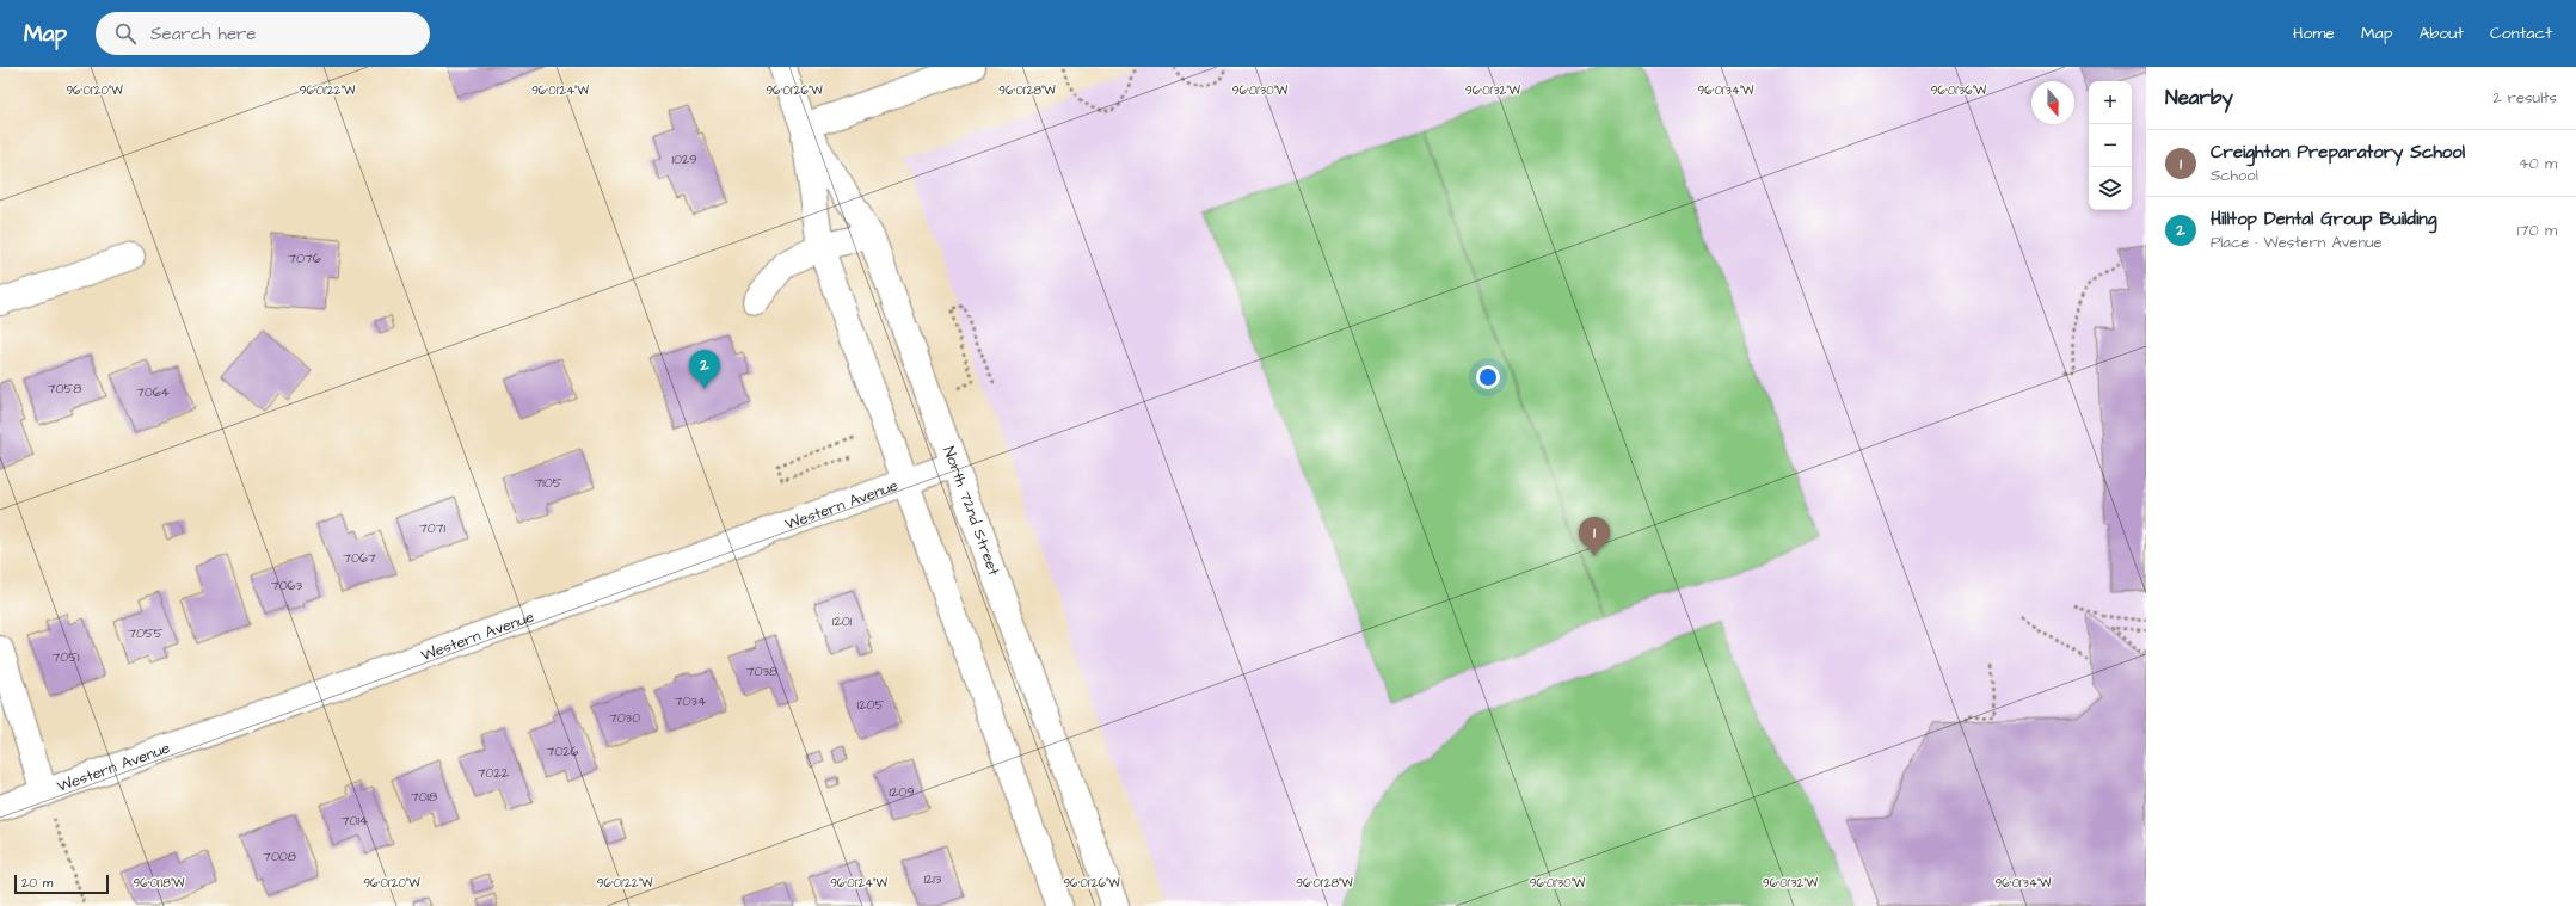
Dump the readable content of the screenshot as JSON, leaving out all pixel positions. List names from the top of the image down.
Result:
{
  "streets": {
    "main road": ["Western Avenue", "North 72nd Street"]
  },
  "crossings": [
    ["Western Avenue", "North 72nd Street"]
  ],
  "house_numbers": [
    "1029",
    "7076",
    "7058",
    "7064",
    "7105",
    "7071",
    "7067",
    "7063",
    "1201",
    "7055",
    "7051",
    "7038",
    "7034",
    "1205",
    "7030",
    "7026",
    "7022",
    "1209",
    "7018",
    "7014",
    "7008",
    "1213"
  ],
  "scale_bar": "20 m",
  "north": "bottom",
  "page": {
    "header": "Map",
    "search": "Search here",
    "nav": [
      "Home",
      "Map",
      "About",
      "Contact"
    ],
    "heading": ["Nearby", "2 results"],
    "map_buttons": ["+", "−"],
    "list": [
      {
        "mark": "1",
        "name": "Creighton Preparatory School",
        "note": "School",
        "value": "40 m"
      },
      {
        "mark": "2",
        "name": "Hilltop Dental Group Building",
        "note": "Place · Western Avenue",
        "value": "170 m"
      }
    ],
    "pins": ["2", "1"],
    "scale": "20 m"
  },
  "coordinates": [
    "96°01'36\"W",
    "96°01'20\"W",
    "96°01'22\"W",
    "96°01'24\"W",
    "96°01'26\"W",
    "96°01'28\"W",
    "96°01'30\"W",
    "96°01'32\"W",
    "96°01'34\"W",
    "96°01'18\"W"
  ]
}
